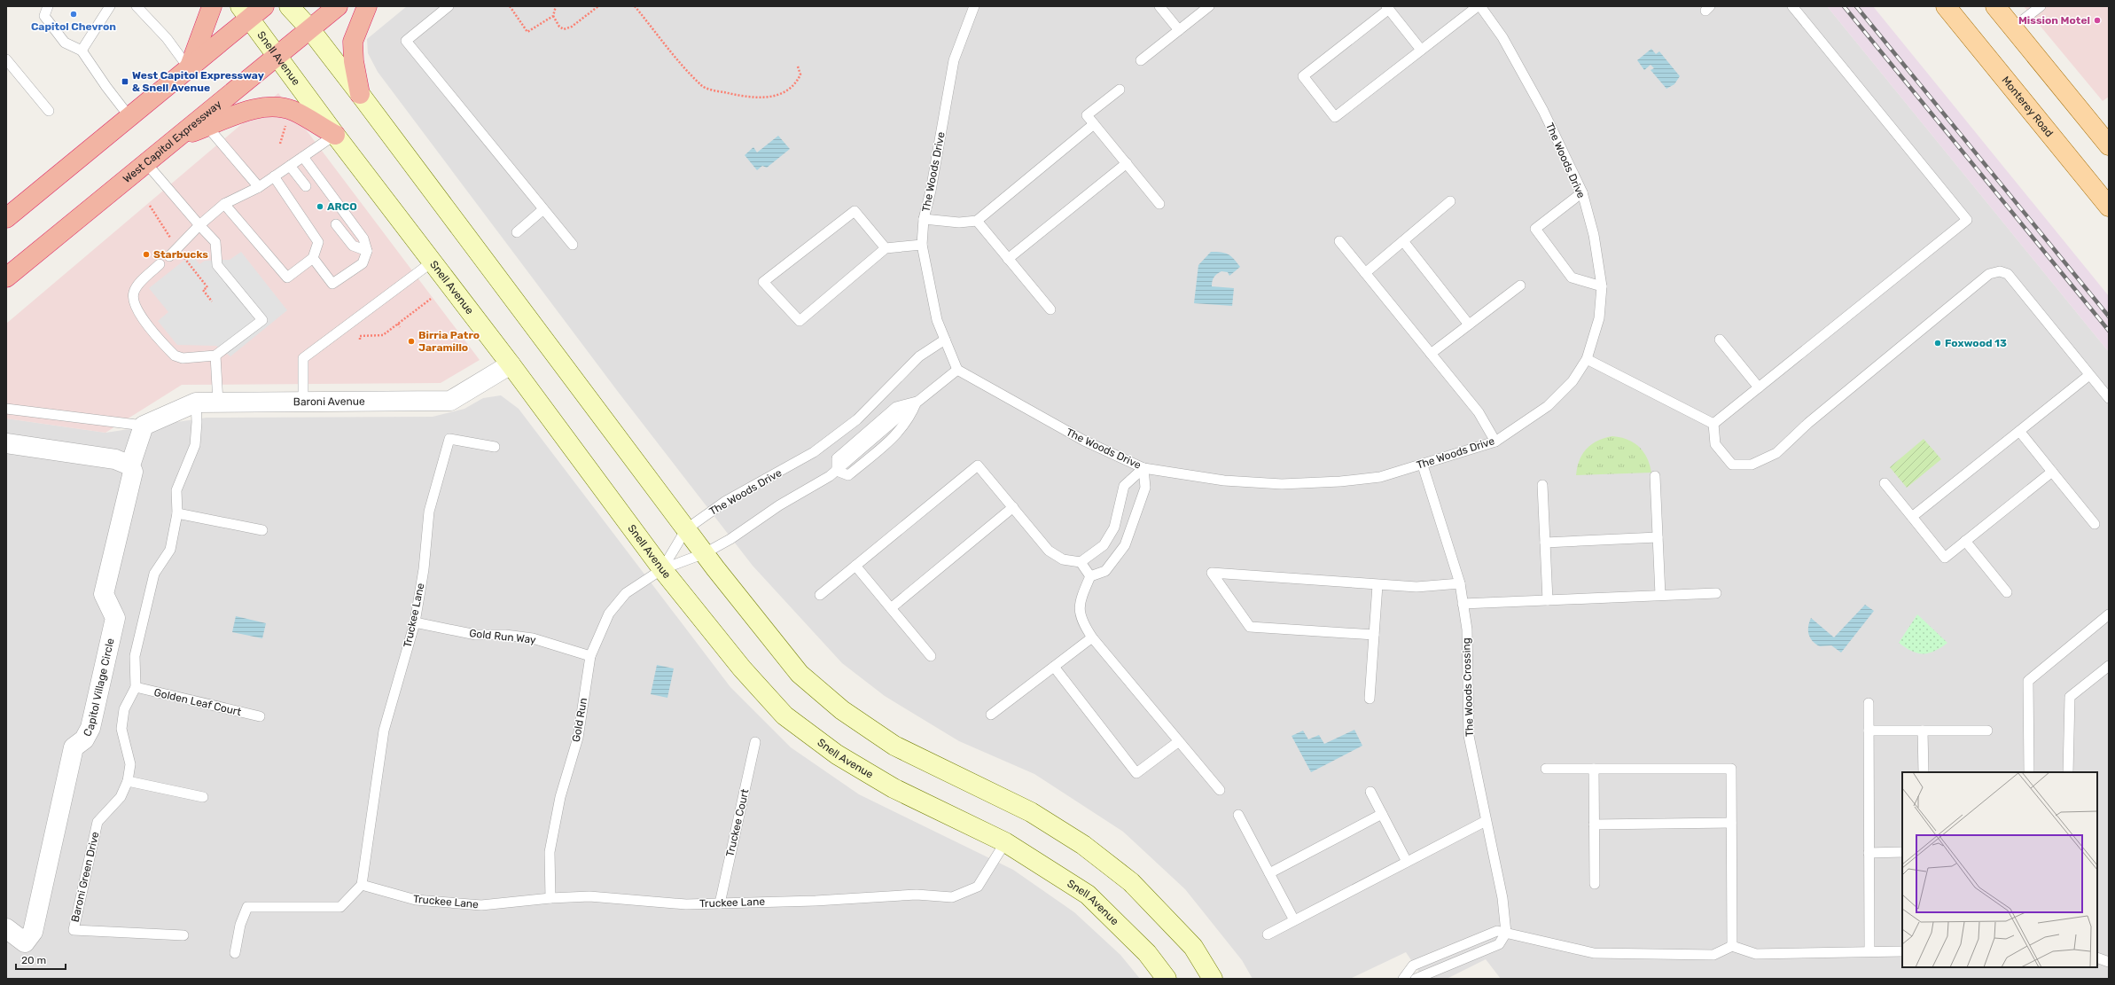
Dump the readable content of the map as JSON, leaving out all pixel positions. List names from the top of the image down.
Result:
{
  "streets": {
    "highway": ["West Capitol Expressway"],
    "main road": ["Snell Avenue", "Monterey Road"],
    "street": ["Baroni Avenue", "Capitol Village Circle"],
    "lane": [
      "The Woods Drive",
      "Truckee Lane",
      "Gold Run Way",
      "The Woods Crossing",
      "Golden Leaf Court",
      "Gold Run",
      "Truckee Court",
      "Baroni Green Drive"
    ]
  },
  "crossings": [
    ["Snell Avenue", "West Capitol Expressway"],
    ["Snell Avenue", "The Woods Drive"],
    ["Snell Avenue", "Baroni Avenue"],
    ["Snell Avenue", "Truckee Lane"],
    ["Snell Avenue", "Gold Run"],
    ["The Woods Drive", "The Woods Crossing"],
    ["The Woods Drive", "Gold Run"],
    ["Baroni Avenue", "Capitol Village Circle"],
    ["Truckee Lane", "Gold Run Way"],
    ["Truckee Lane", "Gold Run"],
    ["Truckee Lane", "Truckee Court"],
    ["Gold Run Way", "Gold Run"],
    ["Golden Leaf Court", "Baroni Green Drive"]
  ],
  "places": {
    "other": [
      "Capitol Chevron",
      "Mission Motel",
      "ARCO",
      "Starbucks",
      "Birria Patro Jaramillo",
      "Foxwood 13"
    ],
    "transit": ["West Capitol Expressway & Snell Avenue"]
  },
  "scale_bar": "20 m"
}
